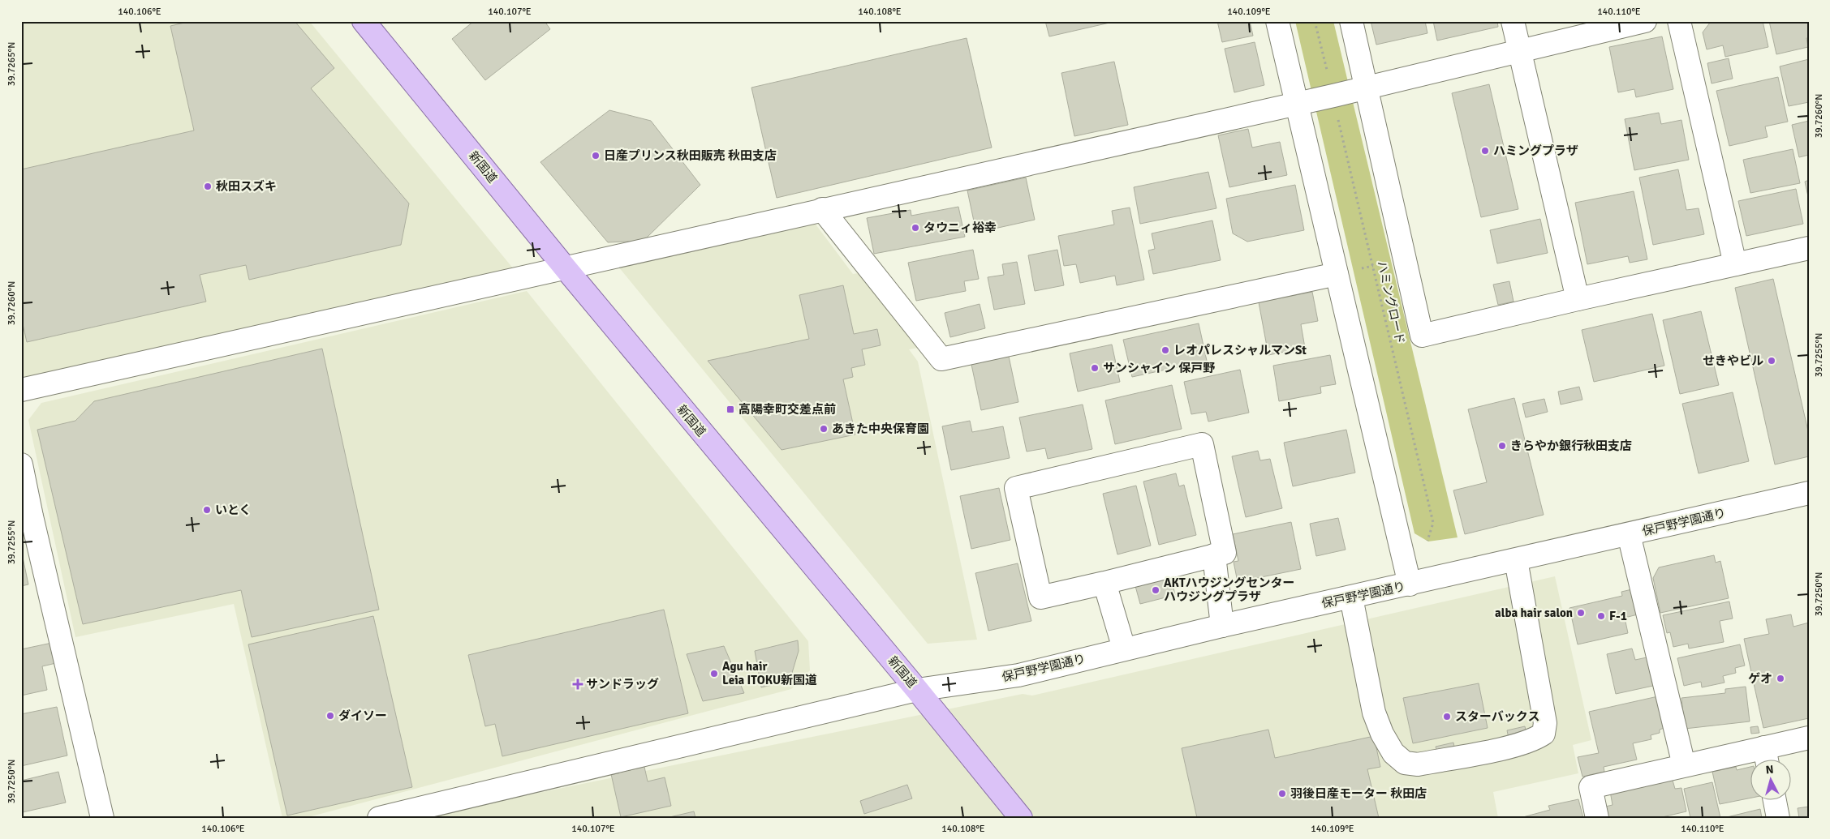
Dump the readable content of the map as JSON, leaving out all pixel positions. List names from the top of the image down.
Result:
{
  "streets": {
    "main road": ["新国道"],
    "street": ["保戸野学園通り"],
    "path": ["ハミングロード"]
  },
  "crossings": [
    ["新国道", "保戸野学園通り"]
  ],
  "places": {
    "other": [
      "ハミングプラザ",
      "日産プリンス秋田販売 秋田支店",
      "秋田スズキ",
      "タウニィ裕幸",
      "レオパレスシャルマンSt",
      "せきやビル",
      "サンシャイン 保戸野",
      "あきた中央保育園",
      "きらやか銀行秋田支店",
      "いとく",
      "AKTハウジングセンター ハウジングプラザ",
      "alba hair salon",
      "F-1",
      "Agu hair Leia ITOKU新国道",
      "ゲオ",
      "ダイソー",
      "スターバックス",
      "羽後日産モーター 秋田店"
    ],
    "transit": ["高陽幸町交差点前"],
    "health": ["サンドラッグ"]
  },
  "north": "top",
  "coordinates": [
    "140.106°E",
    "140.107°E",
    "140.108°E",
    "140.109°E",
    "140.110°E",
    "39.7265°N",
    "39.7260°N",
    "39.7255°N",
    "39.7250°N"
  ]
}
